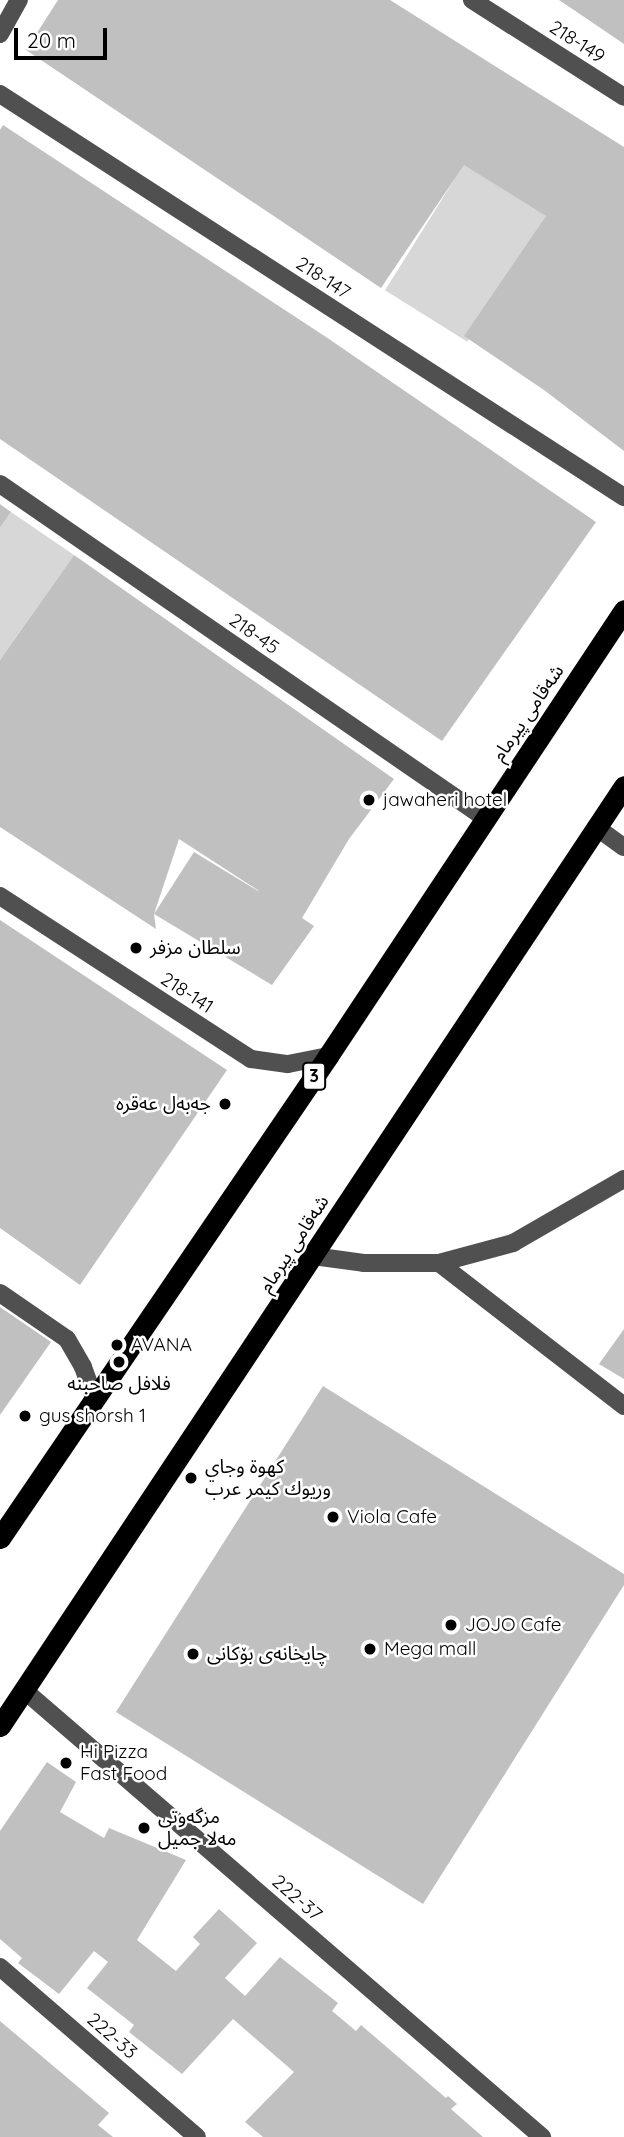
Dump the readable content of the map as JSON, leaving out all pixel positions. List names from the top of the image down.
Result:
{
  "streets": {
    "highway": ["شەقامی پیرمام", "3"],
    "street": [
      "218-149",
      "218-147",
      "218-45",
      "218-141",
      "222-37",
      "222-33"
    ]
  },
  "crossings": [
    ["218-45", "شەقامی پیرمام"],
    ["شەقامی پیرمام", "218-141"],
    ["شەقامی پیرمام", "222-37"]
  ],
  "places": [
    "jawaheri hotel",
    "سلطان مزفر",
    "جەبەل عەقرە",
    "AVANA",
    "فلافل صاحبنه",
    "gus shorsh 1",
    "كهوة وجاي وريوك كيمر عرب",
    "Viola Cafe",
    "JOJO Cafe",
    "Mega mall",
    "چایخانەی بۆکانی",
    "Hi Pizza Fast Food",
    "مزگەوتی مەلا جمیل"
  ],
  "scale_bar": "20 m"
}
